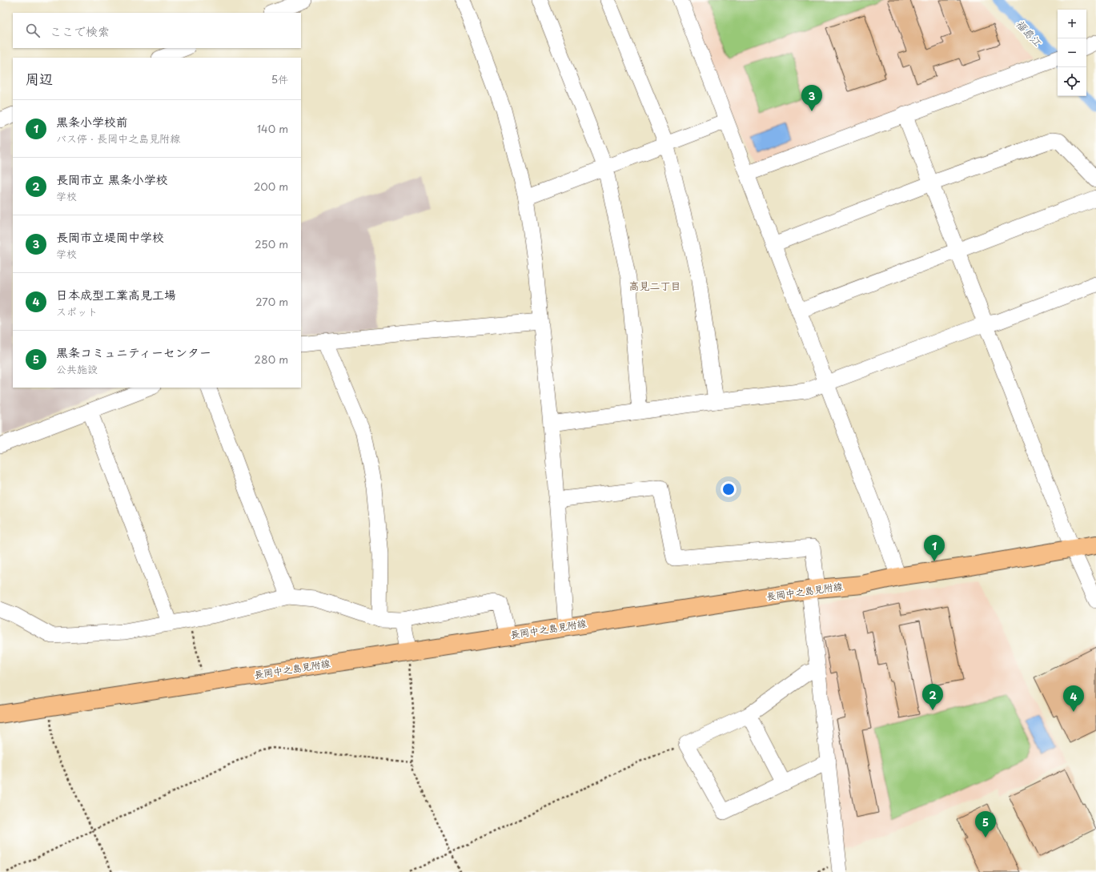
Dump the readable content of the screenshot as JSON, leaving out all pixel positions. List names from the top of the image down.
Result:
{
  "streets": {
    "main road": ["長岡中之島見附線"]
  },
  "districts": ["高見二丁目"],
  "water": ["福島江"],
  "page": {
    "map_buttons": ["+", "−"],
    "search": "ここで検索",
    "heading": ["周辺", "5件"],
    "pins": [
      "3",
      "1",
      "2",
      "4",
      "5"
    ],
    "list": [
      {
        "mark": "1",
        "name": "黒条小学校前",
        "note": "バス停 · 長岡中之島見附線",
        "value": "140 m"
      },
      {
        "mark": "2",
        "name": "長岡市立 黒条小学校",
        "note": "学校",
        "value": "200 m"
      },
      {
        "mark": "3",
        "name": "長岡市立堤岡中学校",
        "note": "学校",
        "value": "250 m"
      },
      {
        "mark": "4",
        "name": "日本成型工業高見工場",
        "note": "スポット",
        "value": "270 m"
      },
      {
        "mark": "5",
        "name": "黒条コミュニティーセンター",
        "note": "公共施設",
        "value": "280 m"
      }
    ]
  }
}
